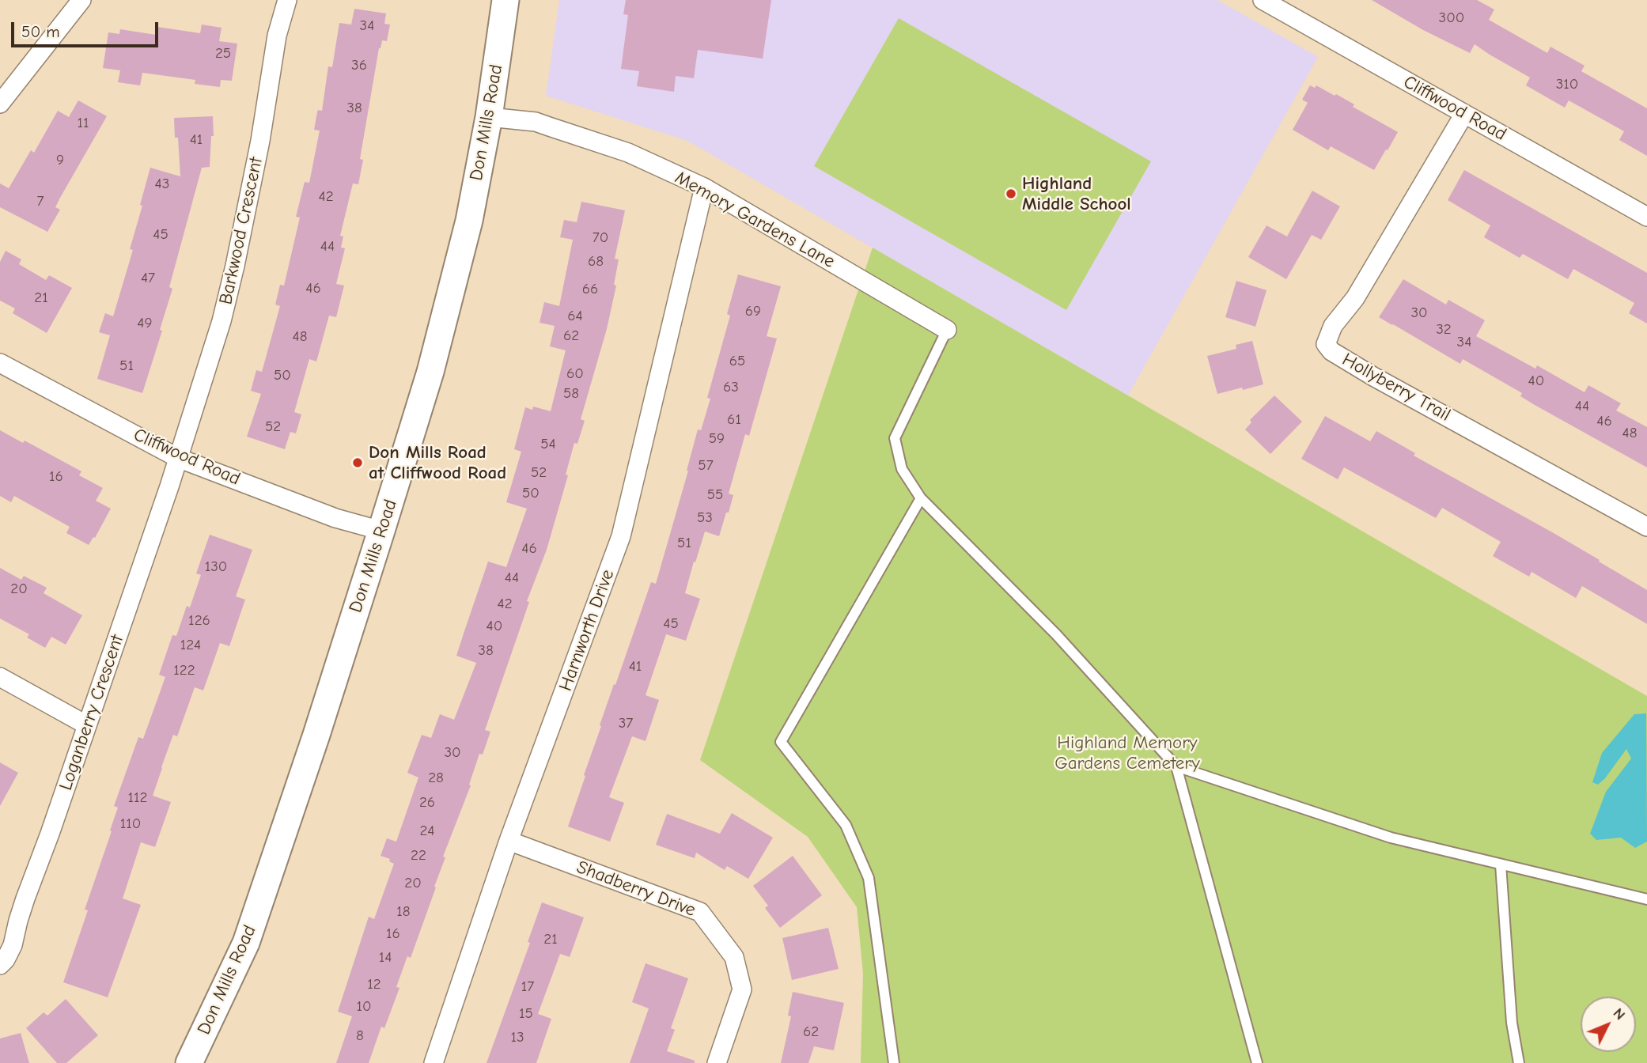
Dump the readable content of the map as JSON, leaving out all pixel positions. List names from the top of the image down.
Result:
{
  "streets": {
    "main road": ["Don Mills Road"],
    "street": [
      "Cliffwood Road",
      "Memory Gardens Lane",
      "Barkwood Crescent",
      "Hollyberry Trail",
      "Harnworth Drive",
      "Loganberry Crescent",
      "Shadberry Drive"
    ]
  },
  "crossings": [
    ["Cliffwood Road", "Don Mills Road"],
    ["Cliffwood Road", "Barkwood Crescent"],
    ["Cliffwood Road", "Hollyberry Trail"],
    ["Cliffwood Road", "Loganberry Crescent"],
    ["Don Mills Road", "Memory Gardens Lane"],
    ["Memory Gardens Lane", "Harnworth Drive"],
    ["Barkwood Crescent", "Loganberry Crescent"],
    ["Harnworth Drive", "Shadberry Drive"]
  ],
  "parks": ["Highland Memory Gardens Cemetery"],
  "places": ["Highland Middle School", "Don Mills Road at Cliffwood Road"],
  "house_numbers": [
    "300",
    "34",
    "25",
    "36",
    "310",
    "38",
    "11",
    "41",
    "9",
    "43",
    "42",
    "7",
    "45",
    "70",
    "44",
    "68",
    "47",
    "46",
    "66",
    "21",
    "69",
    "30",
    "64",
    "49",
    "32",
    "62",
    "48",
    "34",
    "65",
    "51",
    "60",
    "50",
    "40",
    "63",
    "58",
    "44",
    "61",
    "46",
    "52",
    "48",
    "59",
    "54",
    "57",
    "52",
    "16",
    "50",
    "55",
    "53",
    "51",
    "46",
    "130",
    "44",
    "20",
    "42",
    "126",
    "45",
    "40",
    "124",
    "38",
    "41",
    "122",
    "37",
    "30",
    "28",
    "112",
    "26",
    "110",
    "24",
    "22",
    "20",
    "18",
    "16",
    "21",
    "14",
    "12",
    "17",
    "10",
    "15",
    "62",
    "8",
    "13"
  ],
  "scale_bar": "50 m",
  "north": "top right"
}
